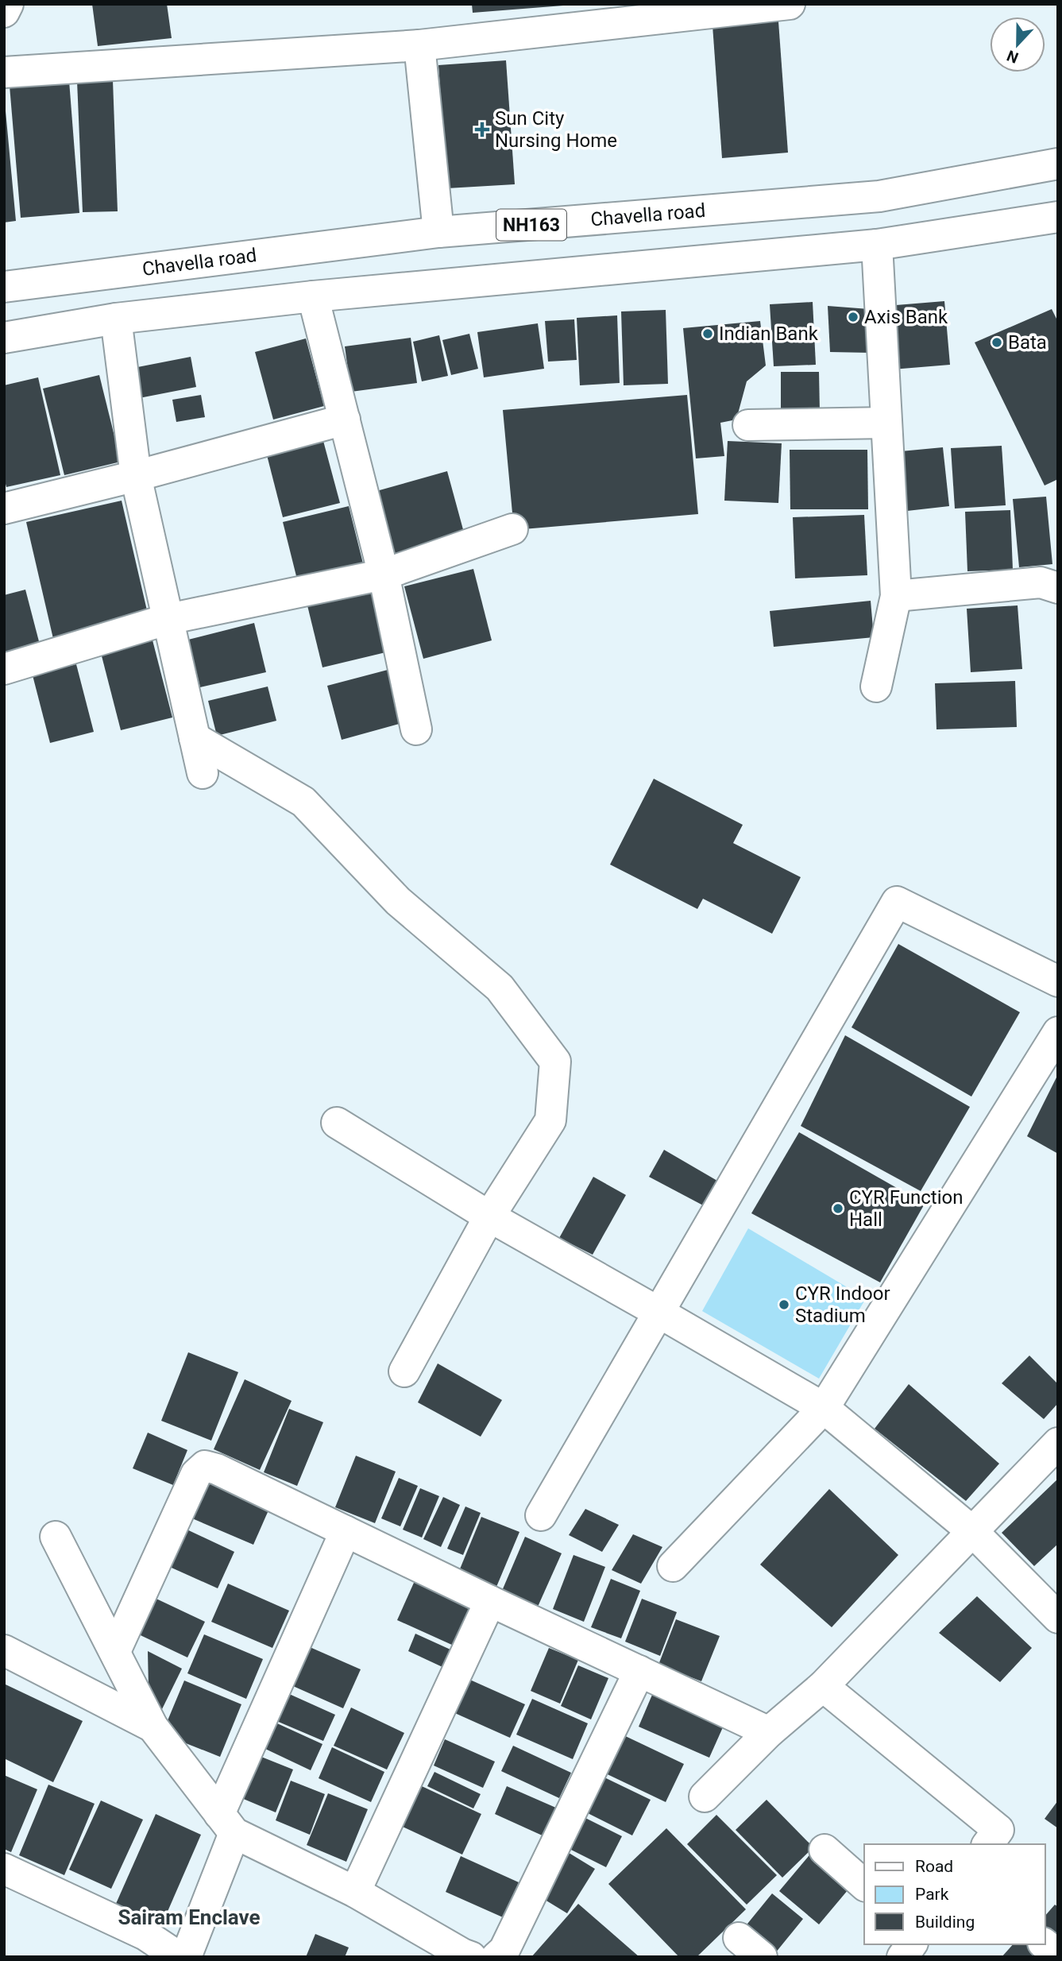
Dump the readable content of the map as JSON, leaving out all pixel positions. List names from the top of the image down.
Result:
{
  "streets": {
    "main road": ["Chavella road", "NH163"]
  },
  "districts": ["Sairam Enclave"],
  "places": {
    "health": ["Sun City Nursing Home"],
    "other": [
      "Axis Bank",
      "Indian Bank",
      "Bata",
      "CYR Function Hall",
      "CYR Indoor Stadium"
    ]
  },
  "legend": ["Road", "Park", "Building"],
  "north": "bottom"
}
